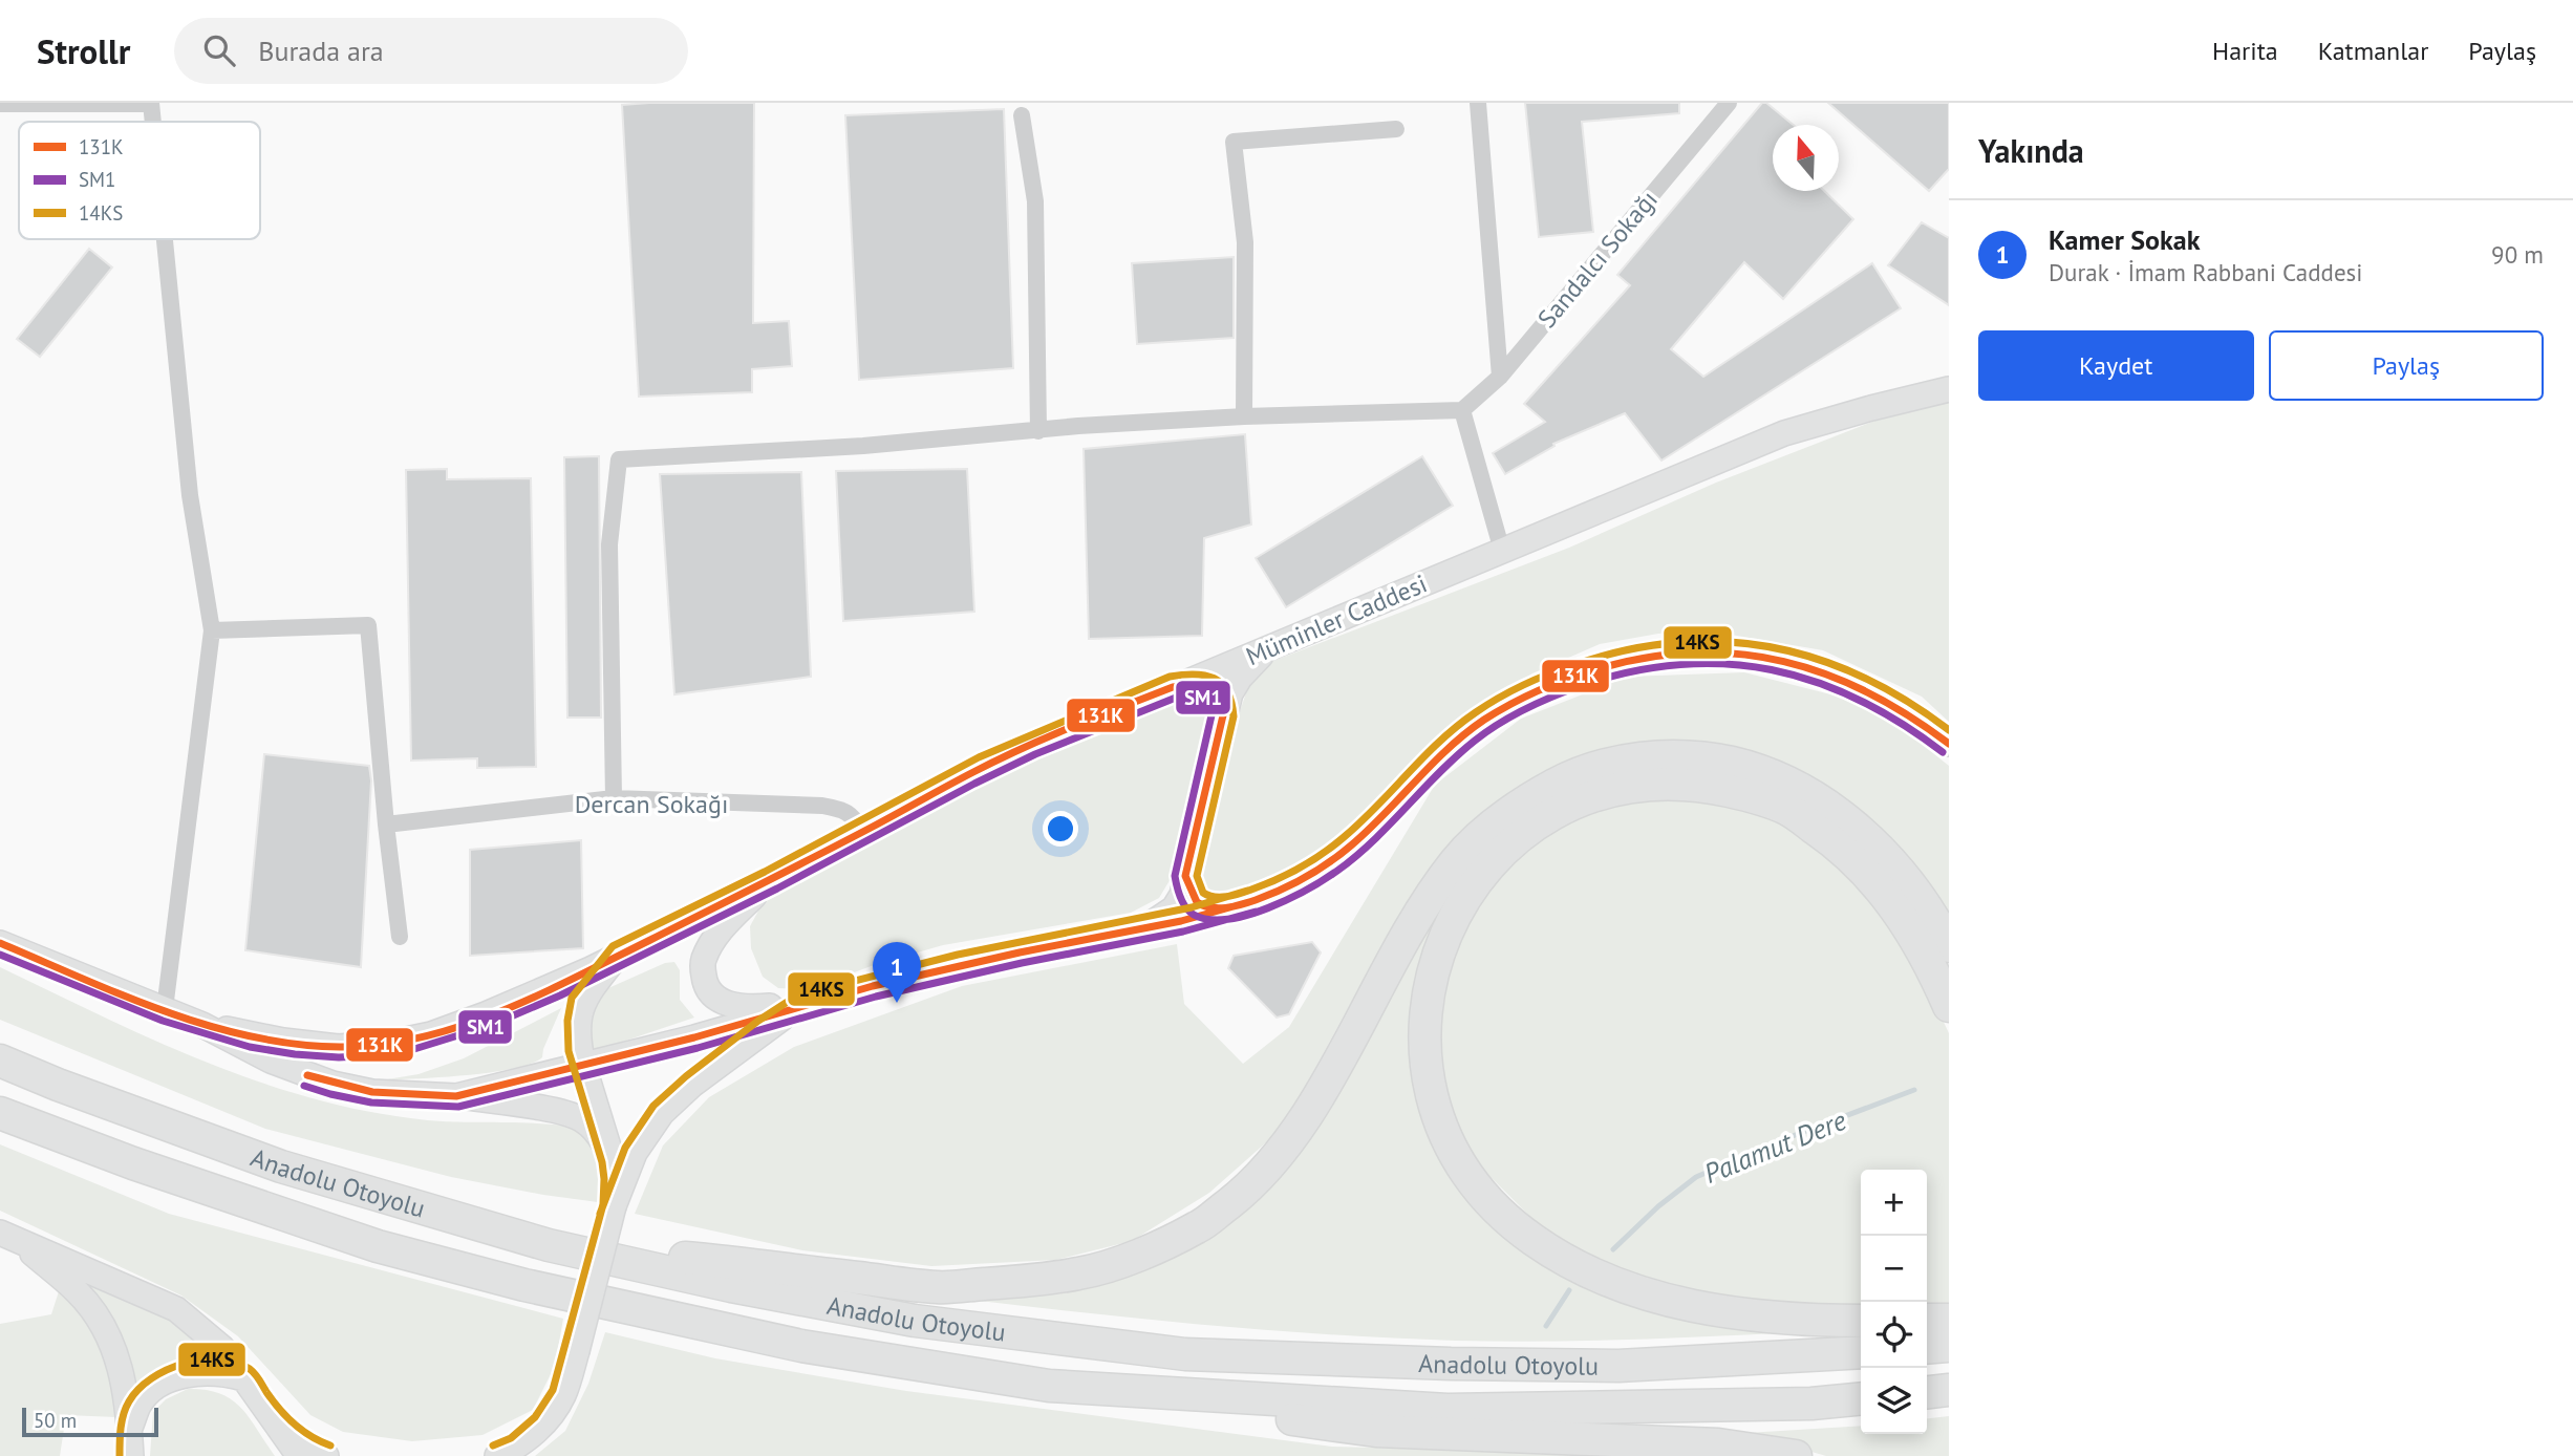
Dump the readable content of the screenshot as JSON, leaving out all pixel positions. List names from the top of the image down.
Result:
{
  "streets": {
    "highway": ["Anadolu Otoyolu"],
    "main road": ["Müminler Caddesi"],
    "street": ["Sandalcı Sokağı", "Dercan Sokağı"]
  },
  "crossings": [
    ["Müminler Caddesi", "Dercan Sokağı"]
  ],
  "water": ["Palamut Dere"],
  "lines": ["transit line 14KS", "transit line 131K", "transit line SM1"],
  "legend": ["131K", "SM1", "14KS"],
  "scale_bar": "50 m",
  "north": "top",
  "page": {
    "header": "Strollr",
    "search": "Burada ara",
    "nav": ["Harita", "Katmanlar", "Paylaş"],
    "heading": "Yakında",
    "list": [
      {
        "mark": "1",
        "name": "Kamer Sokak",
        "note": "Durak · İmam Rabbani Caddesi",
        "value": "90 m"
      }
    ],
    "buttons": ["Kaydet", "Paylaş"],
    "pins": "1",
    "map_buttons": ["+", "−"],
    "scale": "50 m"
  }
}
